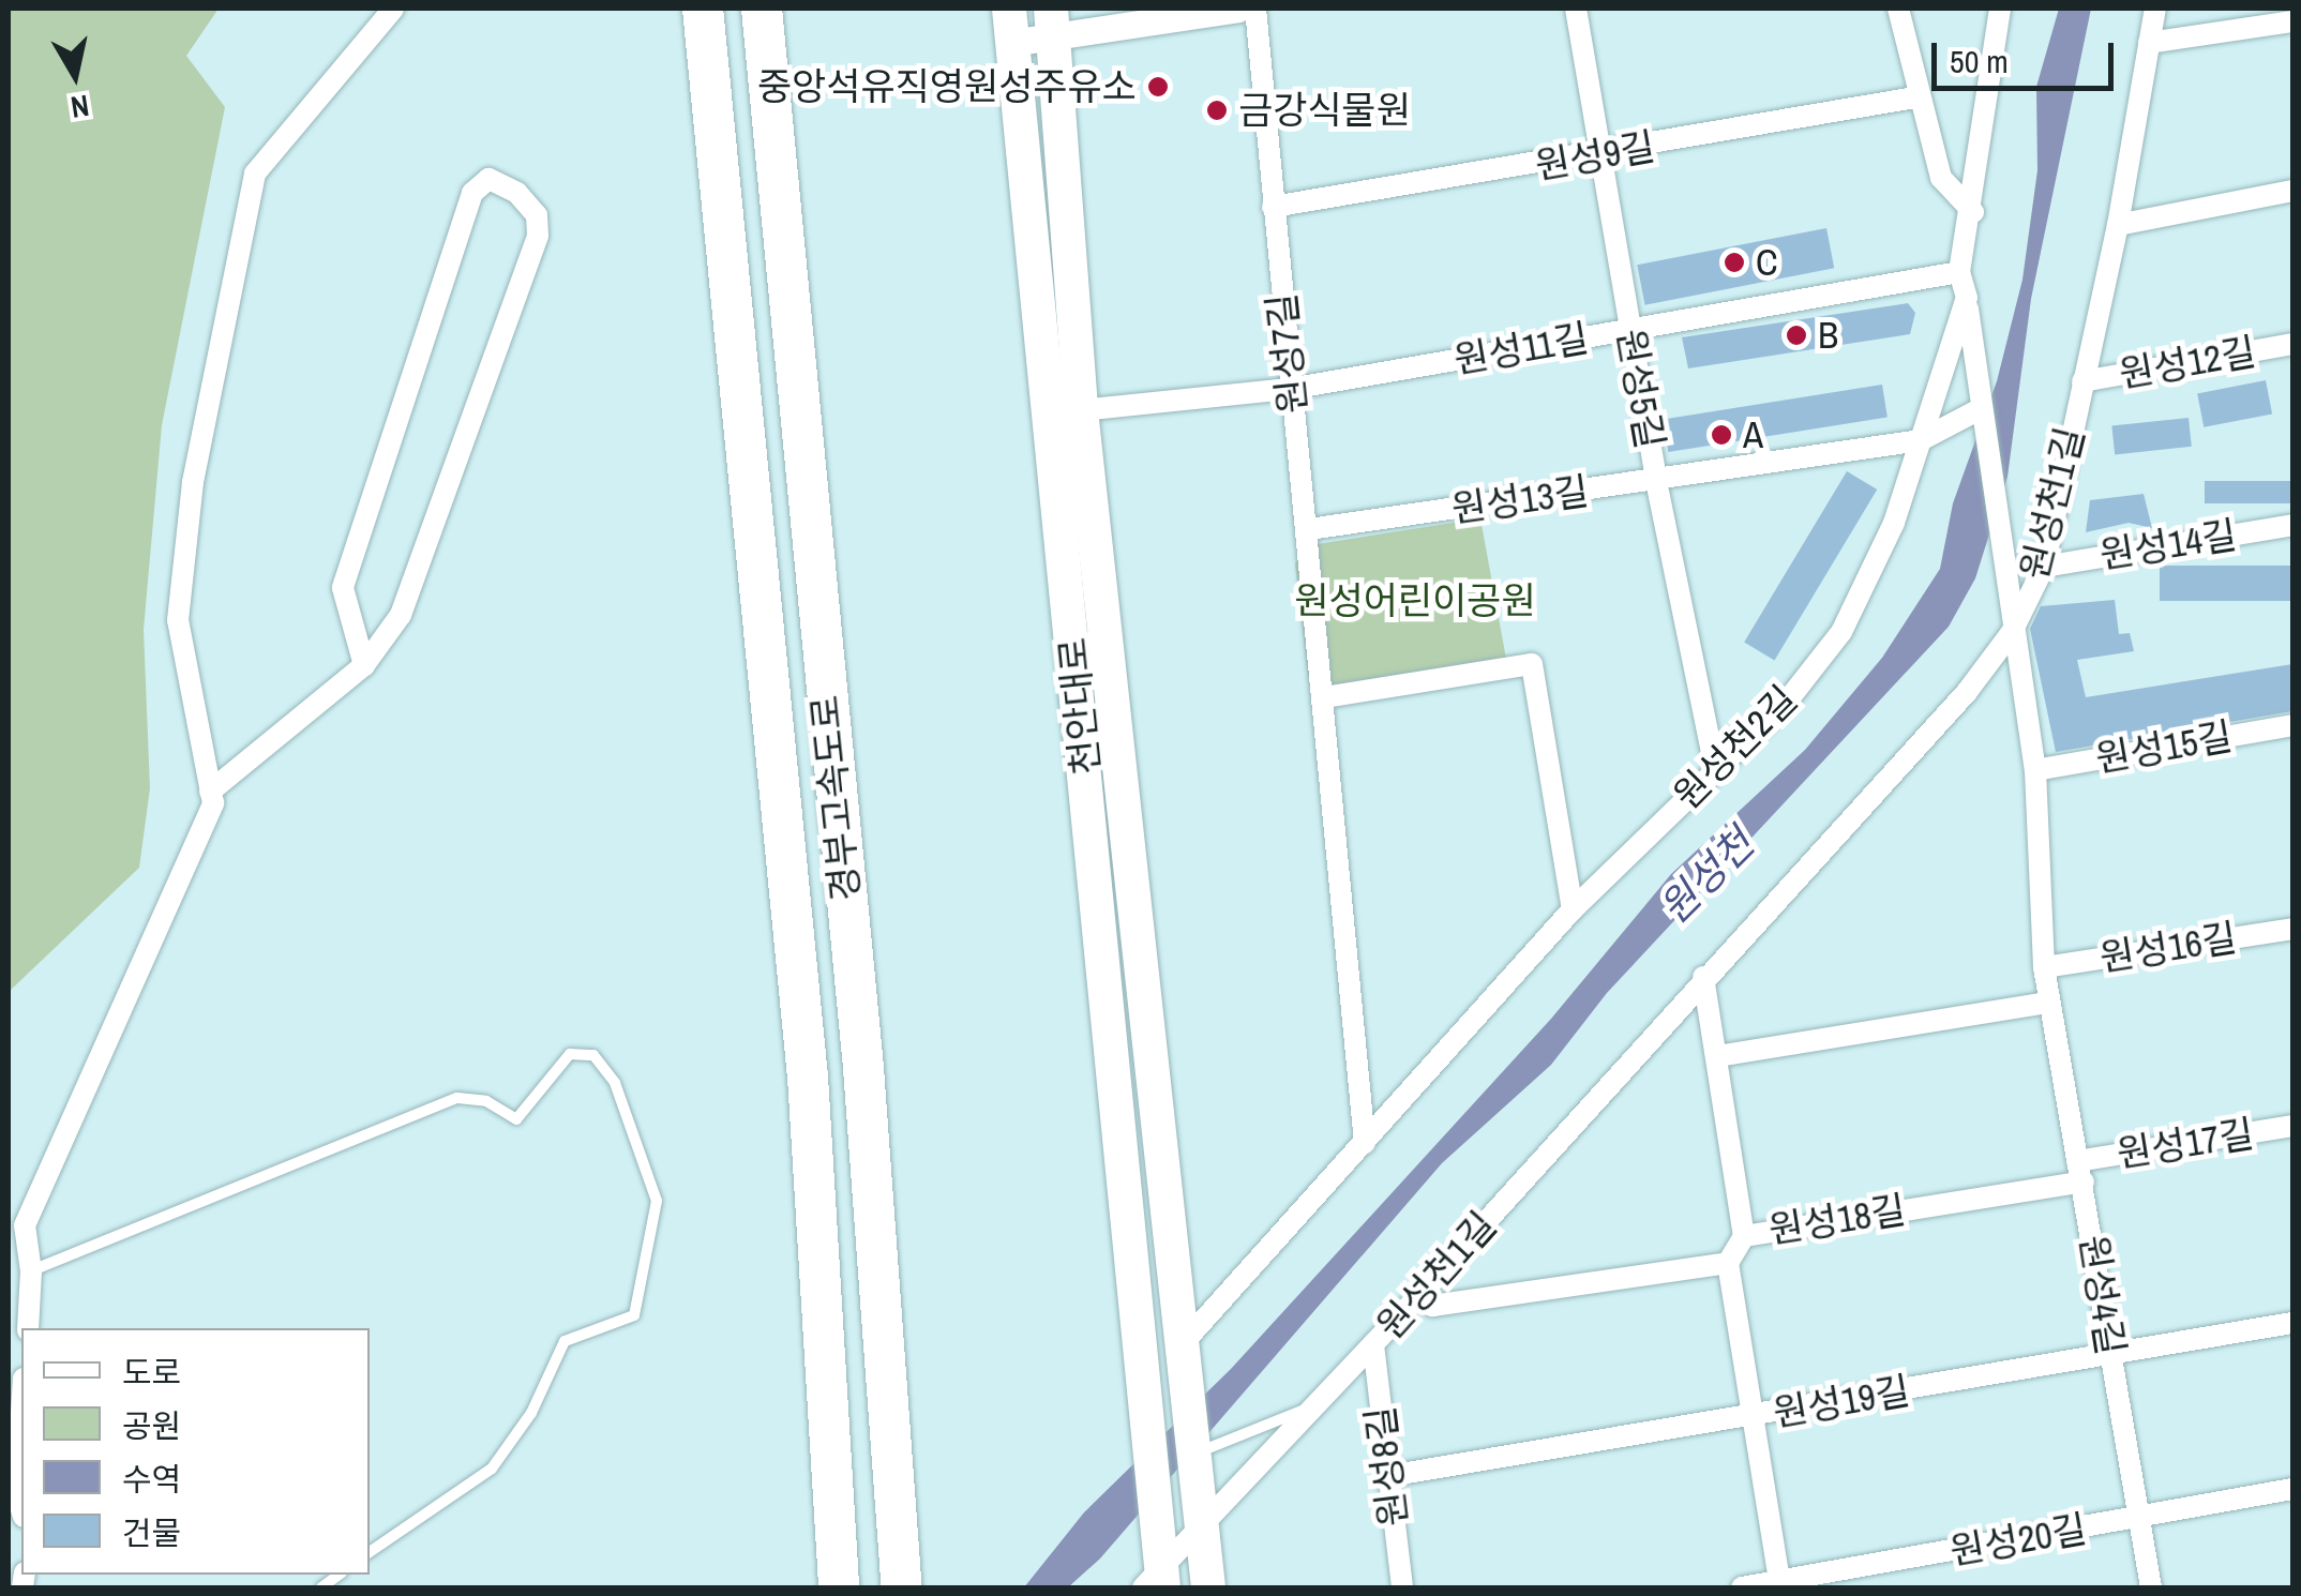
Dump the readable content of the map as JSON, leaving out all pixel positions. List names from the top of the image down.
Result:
{
  "streets": {
    "highway": ["경부고속도로"],
    "main road": ["천안대로"],
    "street": [
      "원성9길",
      "원성11길",
      "원성7길",
      "원성12길",
      "원성5길",
      "원성13길",
      "원성천1길",
      "원성14길",
      "원성천2길",
      "원성15길",
      "원성16길",
      "원성17길",
      "원성18길",
      "원성4길",
      "원성19길",
      "원성8길",
      "원성20길"
    ]
  },
  "crossings": [
    ["원성9길", "원성7길"],
    ["원성9길", "원성5길"],
    ["원성11길", "원성7길"],
    ["원성11길", "원성5길"],
    ["원성11길", "천안대로"],
    ["원성7길", "원성13길"],
    ["원성7길", "원성천2길"],
    ["원성12길", "원성천1길"],
    ["원성5길", "원성13길"],
    ["원성5길", "원성천2길"],
    ["원성13길", "원성천2길"],
    ["원성13길", "원성4길"],
    ["원성천1길", "원성14길"],
    ["원성천1길", "천안대로"],
    ["원성천1길", "원성18길"],
    ["원성천1길", "원성4길"],
    ["원성천1길", "원성8길"],
    ["천안대로", "원성천2길"],
    ["원성천2길", "원성4길"],
    ["원성15길", "원성4길"],
    ["원성16길", "원성4길"],
    ["원성17길", "원성18길"],
    ["원성17길", "원성4길"],
    ["원성18길", "원성4길"],
    ["원성4길", "원성19길"],
    ["원성4길", "원성20길"],
    ["원성19길", "원성8길"]
  ],
  "water": ["원성천"],
  "parks": ["원성어린이공원"],
  "places": [
    "중앙석유직영원성주유소",
    "금강식물원",
    "C",
    "B",
    "A"
  ],
  "legend": [
    "도로",
    "공원",
    "수역",
    "건물"
  ],
  "scale_bar": "50 m",
  "north": "bottom"
}
